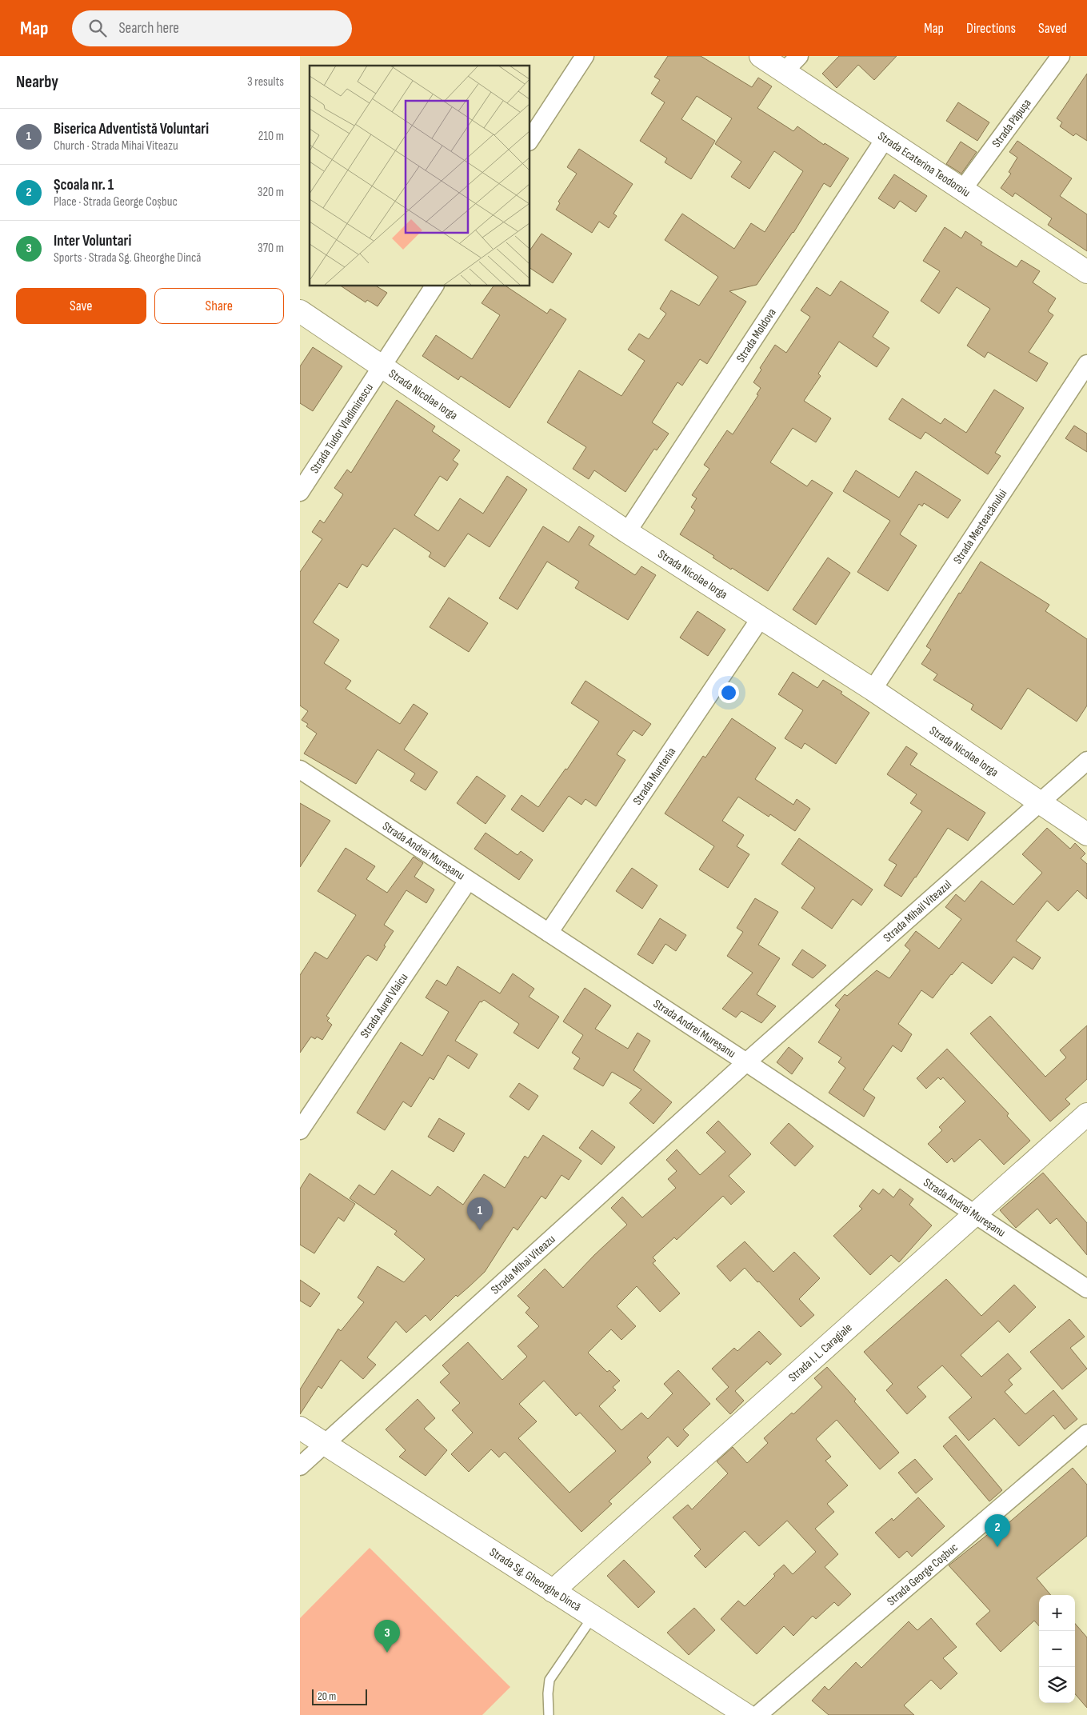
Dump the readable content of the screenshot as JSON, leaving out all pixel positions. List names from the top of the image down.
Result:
{
  "streets": {
    "street": [
      "Strada Păpușa",
      "Strada Ecaterina Teodoroiu",
      "Strada Moldova",
      "Strada Nicolae Iorga",
      "Strada Tudor Vladimirescu",
      "Strada Mesteacănului",
      "Strada Muntenia",
      "Strada Andrei Mureșanu",
      "Strada Mihail Viteazul",
      "Strada Aurel Vlaicu",
      "Strada Mihai Viteazu",
      "Strada I. L. Caragiale",
      "Strada George Coșbuc",
      "Strada Sg. Gheorghe Dincă"
    ]
  },
  "crossings": [
    ["Strada Păpușa", "Strada Ecaterina Teodoroiu"],
    ["Strada Ecaterina Teodoroiu", "Strada Moldova"],
    ["Strada Moldova", "Strada Nicolae Iorga"],
    ["Strada Nicolae Iorga", "Strada Tudor Vladimirescu"],
    ["Strada Nicolae Iorga", "Strada Mesteacănului"],
    ["Strada Nicolae Iorga", "Strada Muntenia"],
    ["Strada Nicolae Iorga", "Strada Mihail Viteazul"],
    ["Strada Muntenia", "Strada Andrei Mureșanu"],
    ["Strada Andrei Mureșanu", "Strada Mihail Viteazul"],
    ["Strada Andrei Mureșanu", "Strada Aurel Vlaicu"],
    ["Strada Andrei Mureșanu", "Strada Mihai Viteazu"],
    ["Strada Andrei Mureșanu", "Strada I. L. Caragiale"],
    ["Strada Mihail Viteazul", "Strada Mihai Viteazu"],
    ["Strada Mihai Viteazu", "Strada Sg. Gheorghe Dincă"],
    ["Strada I. L. Caragiale", "Strada Sg. Gheorghe Dincă"]
  ],
  "scale_bar": "20 m",
  "page": {
    "header": "Map",
    "search": "Search here",
    "nav": ["Map", "Directions", "Saved"],
    "heading": ["Nearby", "3 results"],
    "list": [
      {
        "mark": "1",
        "name": "Biserica Adventistă Voluntari",
        "note": "Church · Strada Mihai Viteazu",
        "value": "210 m"
      },
      {
        "mark": "2",
        "name": "Școala nr. 1",
        "note": "Place · Strada George Coșbuc",
        "value": "320 m"
      },
      {
        "mark": "3",
        "name": "Inter Voluntari",
        "note": "Sports · Strada Sg. Gheorghe Dincă",
        "value": "370 m"
      }
    ],
    "buttons": ["Save", "Share"],
    "pins": ["1", "2", "3"],
    "map_buttons": ["+", "−"],
    "scale": "20 m"
  }
}
